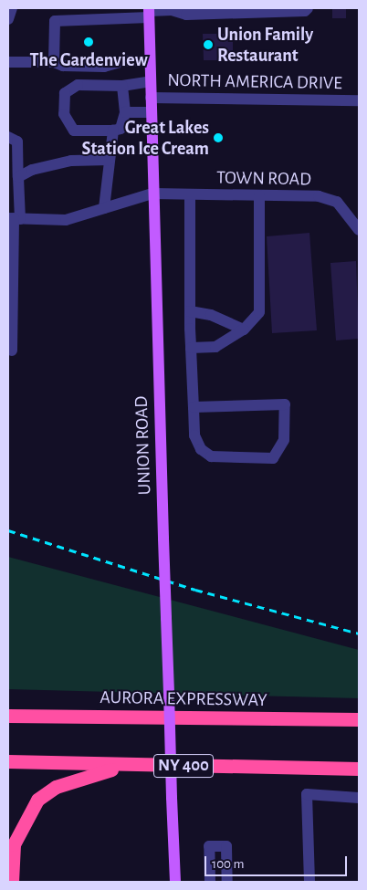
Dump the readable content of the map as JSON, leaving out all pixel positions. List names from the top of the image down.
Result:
{
  "streets": {
    "highway": ["AURORA EXPRESSWAY", "NY 400"],
    "main road": ["UNION ROAD"],
    "street": ["NORTH AMERICA DRIVE", "TOWN ROAD"]
  },
  "crossings": [
    ["NORTH AMERICA DRIVE", "UNION ROAD"],
    ["TOWN ROAD", "UNION ROAD"]
  ],
  "places": ["The Gardenview", "Union Family Restaurant", "Great Lakes Station Ice Cream"],
  "scale_bar": "100 m"
}
